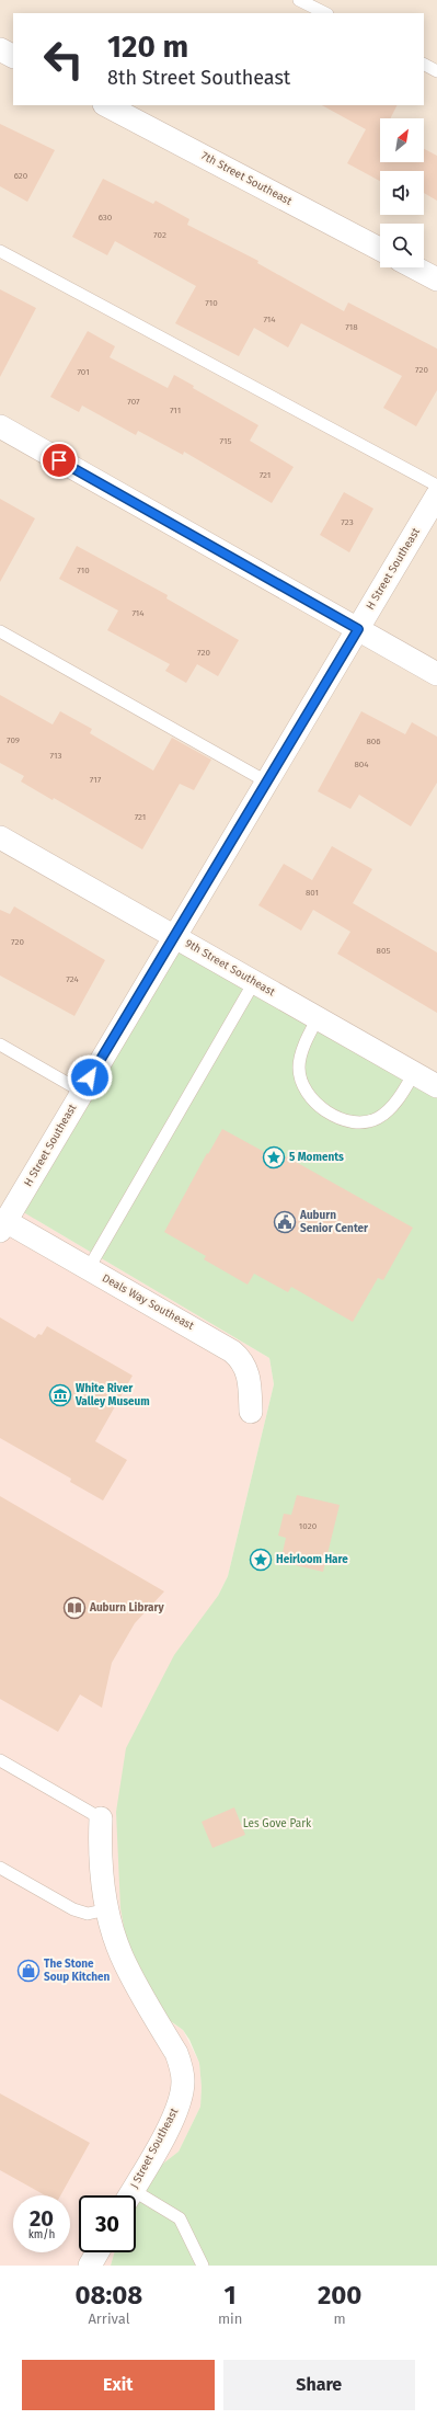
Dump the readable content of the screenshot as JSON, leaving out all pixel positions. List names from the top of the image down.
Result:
{
  "streets": {
    "street": [
      "7th Street Southeast",
      "H Street Southeast",
      "9th Street Southeast",
      "Deals Way Southeast",
      "J Street Southeast"
    ]
  },
  "crossings": [
    ["H Street Southeast", "9th Street Southeast"],
    ["H Street Southeast", "Deals Way Southeast"]
  ],
  "parks": ["Les Gove Park"],
  "places": {
    "place": ["5 Moments", "Heirloom Hare"],
    "public building": ["Auburn Senior Center"],
    "museum": ["White River Valley Museum"],
    "library": ["Auburn Library"],
    "shop": ["The Stone Soup Kitchen"]
  },
  "house_numbers": [
    "620",
    "630",
    "702",
    "710",
    "714",
    "718",
    "720",
    "701",
    "707",
    "711",
    "715",
    "721",
    "723",
    "710",
    "714",
    "720",
    "709",
    "806",
    "713",
    "804",
    "717",
    "721",
    "801",
    "720",
    "805",
    "724",
    "1020"
  ],
  "north": "top right",
  "page": {
    "turn": ["120 m", "8th Street Southeast"],
    "speed": "20 km/h",
    "limit": "30",
    "eta": [
      "08:08",
      "Arrival",
      "1",
      "min",
      "200",
      "m"
    ],
    "buttons": ["Exit", "Share"]
  }
}
